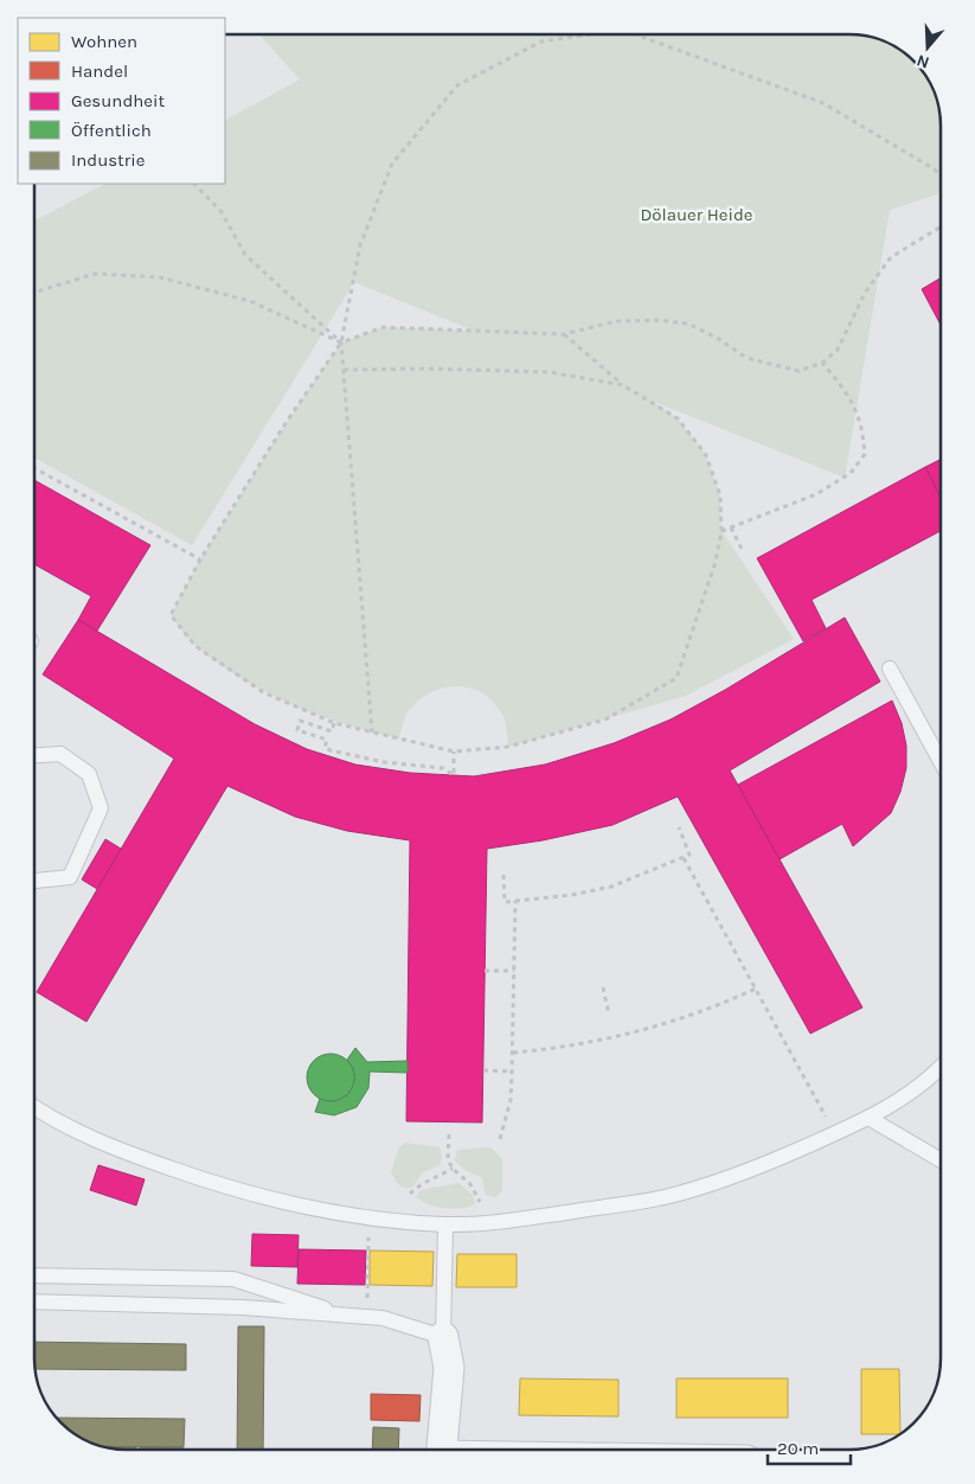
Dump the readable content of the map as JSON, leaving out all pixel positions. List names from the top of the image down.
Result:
{
  "parks": ["Dölauer Heide"],
  "legend": [
    "Wohnen",
    "Handel",
    "Gesundheit",
    "Öffentlich",
    "Industrie"
  ],
  "scale_bar": "20 m",
  "north": "bottom"
}
